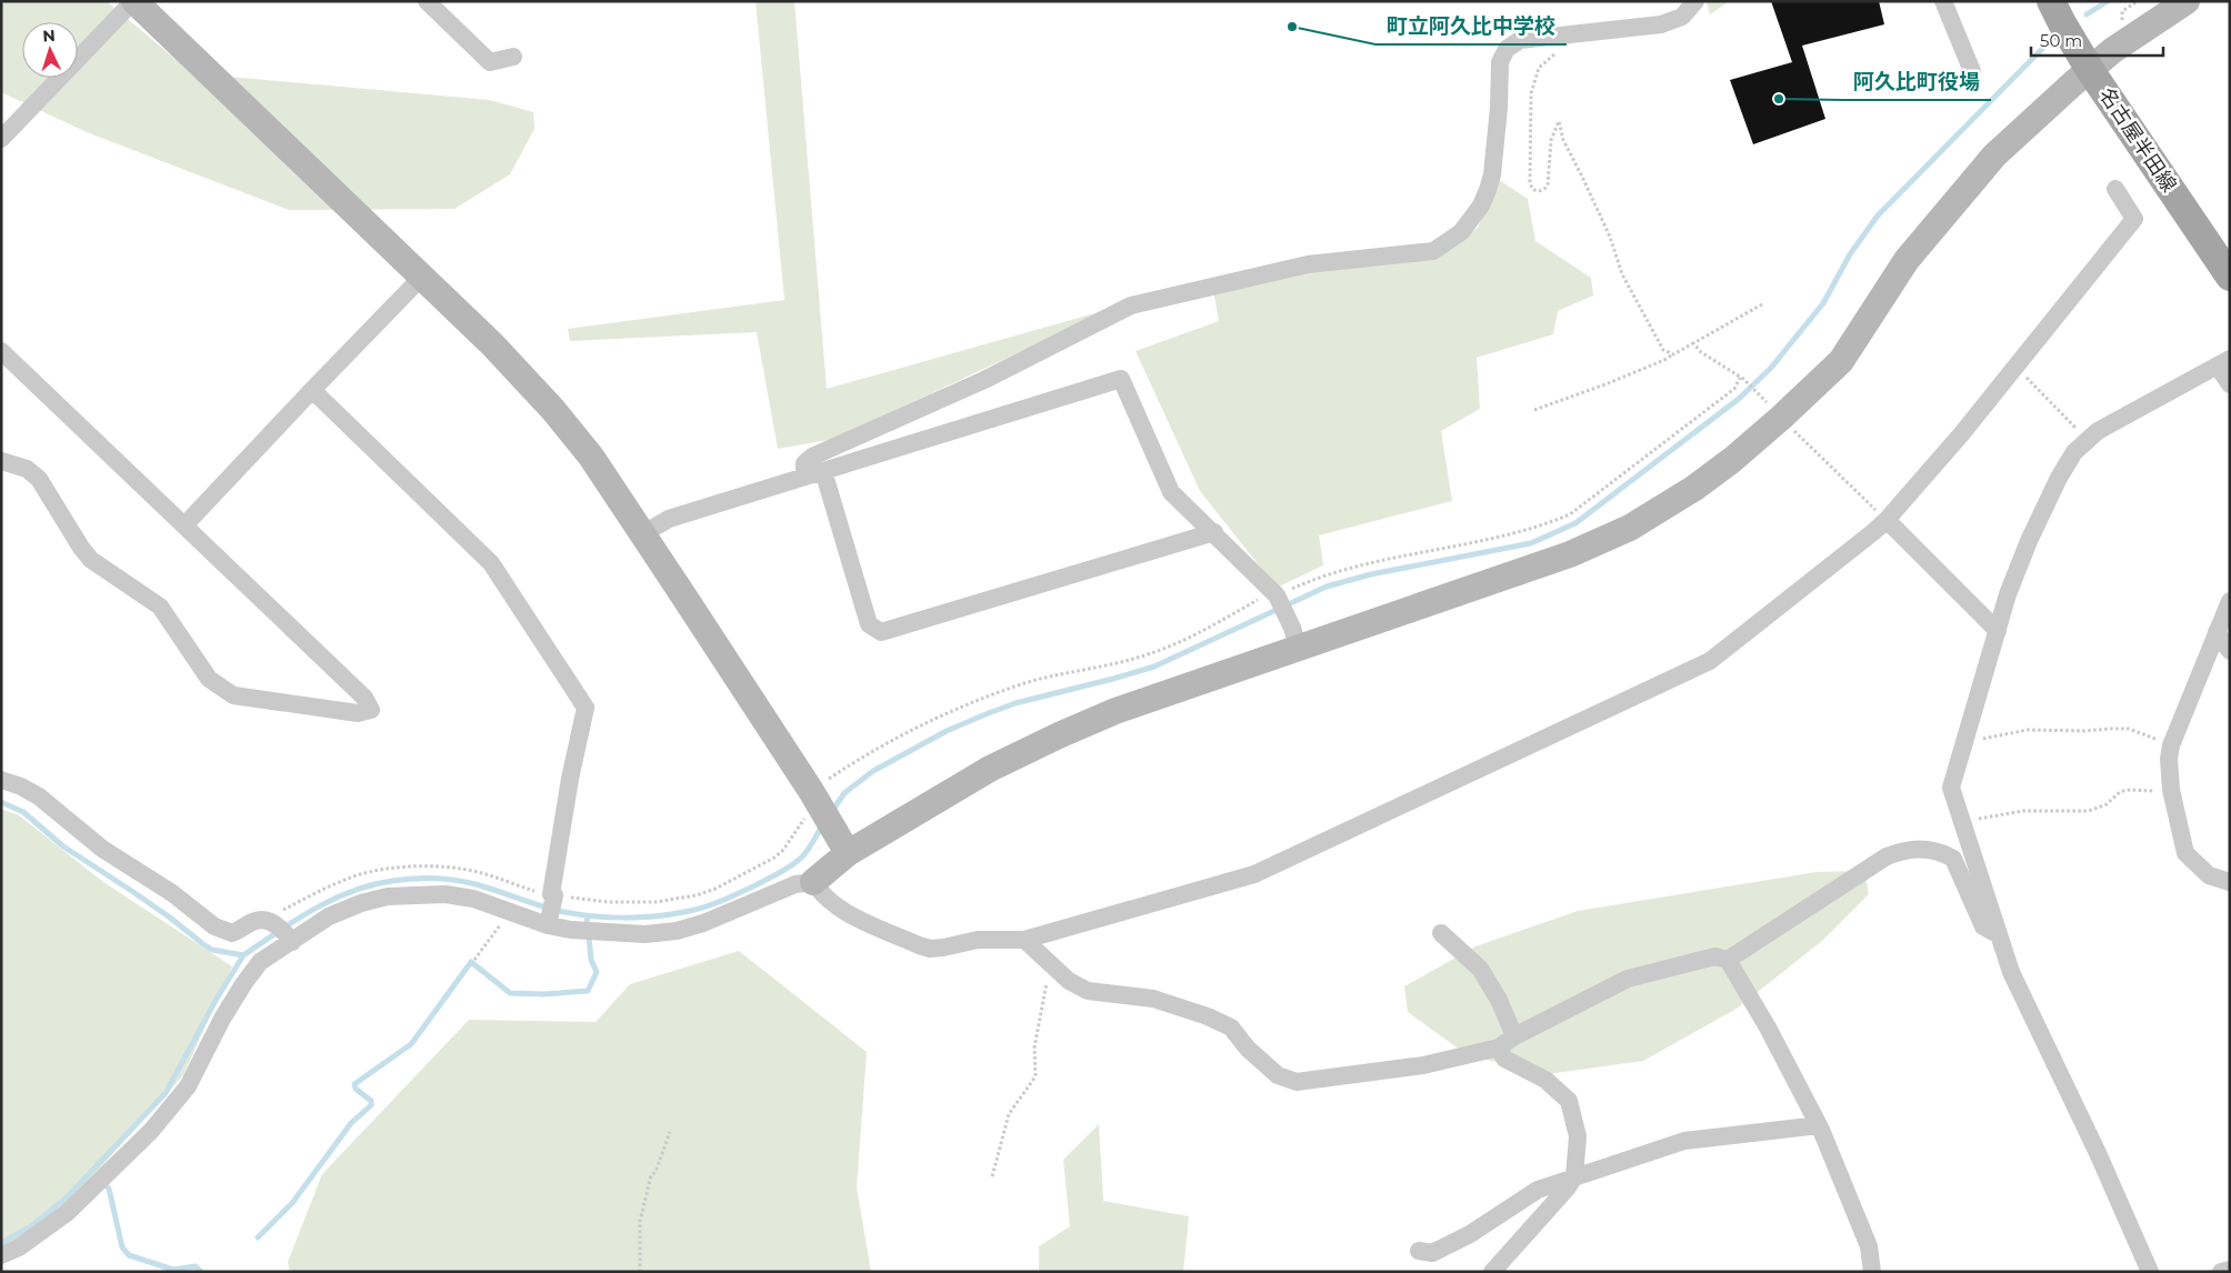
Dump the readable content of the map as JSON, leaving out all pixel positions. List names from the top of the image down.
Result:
{
  "streets": {
    "main road": ["名古屋半田線"]
  },
  "places": ["町立阿久比中学校", "阿久比町役場"],
  "scale_bar": "50 m",
  "north": "top"
}
